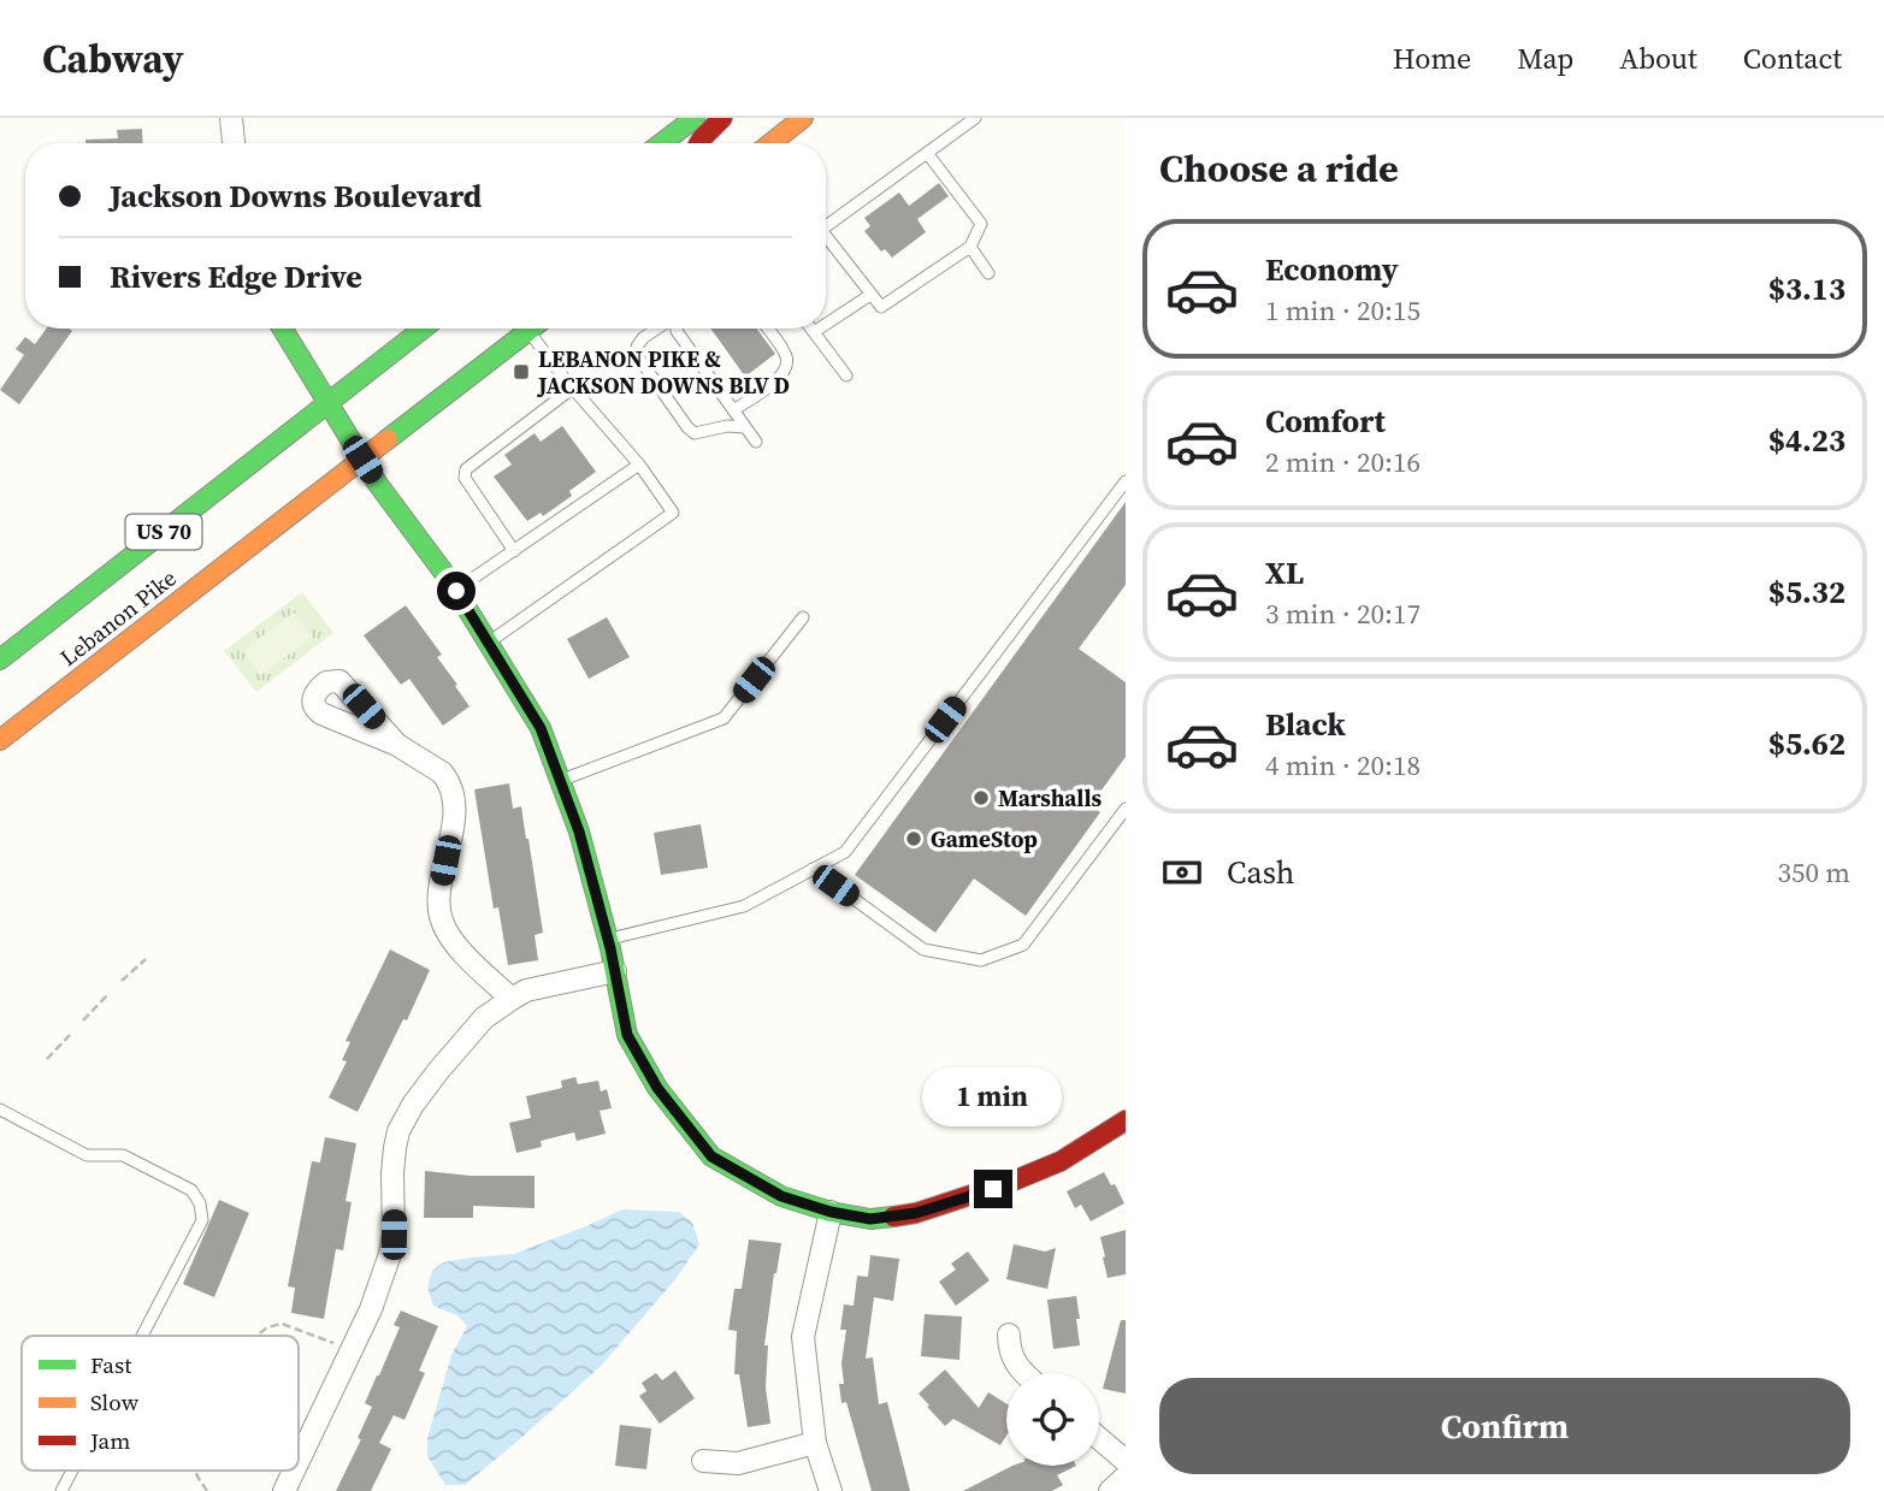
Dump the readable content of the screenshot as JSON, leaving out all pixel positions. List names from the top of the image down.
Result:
{
  "streets": {
    "main road": ["US 70", "Lebanon Pike"]
  },
  "places": {
    "transit": ["LEBANON PIKE & JACKSON DOWNS BLV D"],
    "other": ["Marshalls", "GameStop"]
  },
  "legend": ["Fast", "Slow", "Jam"],
  "page": {
    "header": "Cabway",
    "nav": [
      "Home",
      "Map",
      "About",
      "Contact"
    ],
    "heading": "Choose a ride",
    "banner": ["Jackson Downs Boulevard", "Rivers Edge Drive"],
    "list": [
      {
        "name": "Economy",
        "note": "1 min · 20:15",
        "value": "$3.13"
      },
      {
        "name": "Comfort",
        "note": "2 min · 20:16",
        "value": "$4.23"
      },
      {
        "name": "XL",
        "note": "3 min · 20:17",
        "value": "$5.32"
      },
      {
        "name": "Black",
        "note": "4 min · 20:18",
        "value": "$5.62"
      }
    ],
    "pay": ["Cash", "350 m"],
    "bubble": "1 min",
    "buttons": "Confirm"
  }
}
